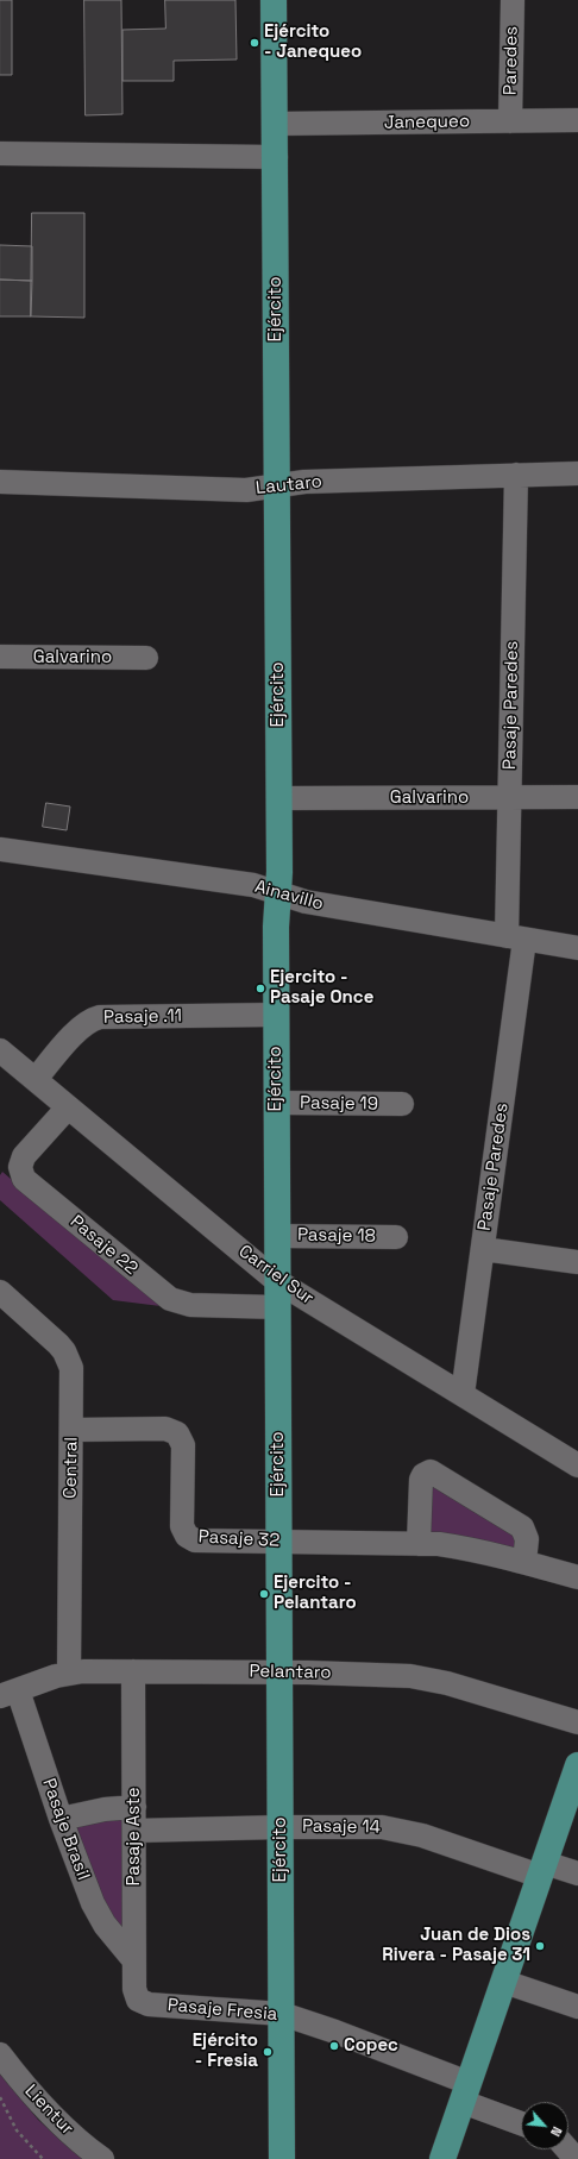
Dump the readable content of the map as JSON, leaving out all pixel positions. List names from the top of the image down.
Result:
{
  "streets": {
    "main road": ["Ejército"],
    "street": [
      "Paredes",
      "Janequeo",
      "Lautaro",
      "Galvarino",
      "Pasaje Paredes",
      "Ainavillo",
      "Pasaje .11",
      "Pasaje 19",
      "Pasaje 18",
      "Pasaje 22",
      "Carriel Sur",
      "Central",
      "Pasaje 32",
      "Pelantaro",
      "Pasaje 14",
      "Pasaje Brasil",
      "Pasaje Aste",
      "Pasaje Fresia",
      "Lientur"
    ]
  },
  "crossings": [
    ["Paredes", "Janequeo"],
    ["Janequeo", "Ejército"],
    ["Ejército", "Lautaro"],
    ["Ejército", "Galvarino"],
    ["Ejército", "Ainavillo"],
    ["Ejército", "Pasaje .11"],
    ["Ejército", "Pasaje 19"],
    ["Ejército", "Pasaje 18"],
    ["Ejército", "Pasaje 22"],
    ["Ejército", "Carriel Sur"],
    ["Ejército", "Pasaje 32"],
    ["Ejército", "Pelantaro"],
    ["Ejército", "Pasaje 14"],
    ["Ejército", "Pasaje Fresia"],
    ["Lautaro", "Pasaje Paredes"],
    ["Galvarino", "Pasaje Paredes"],
    ["Pasaje Paredes", "Ainavillo"],
    ["Pasaje Paredes", "Carriel Sur"],
    ["Pasaje .11", "Carriel Sur"],
    ["Pasaje 22", "Carriel Sur"],
    ["Central", "Pasaje 32"],
    ["Central", "Pelantaro"],
    ["Pelantaro", "Pasaje Brasil"],
    ["Pelantaro", "Pasaje Aste"],
    ["Pasaje 14", "Pasaje Aste"],
    ["Pasaje Brasil", "Pasaje Aste"],
    ["Pasaje Aste", "Pasaje Fresia"]
  ],
  "places": [
    "Ejército - Janequeo",
    "Ejercito - Pasaje Once",
    "Ejercito - Pelantaro",
    "Juan de Dios Rivera - Pasaje 31",
    "Copec",
    "Ejército - Fresia"
  ],
  "north": "bottom right"
}
